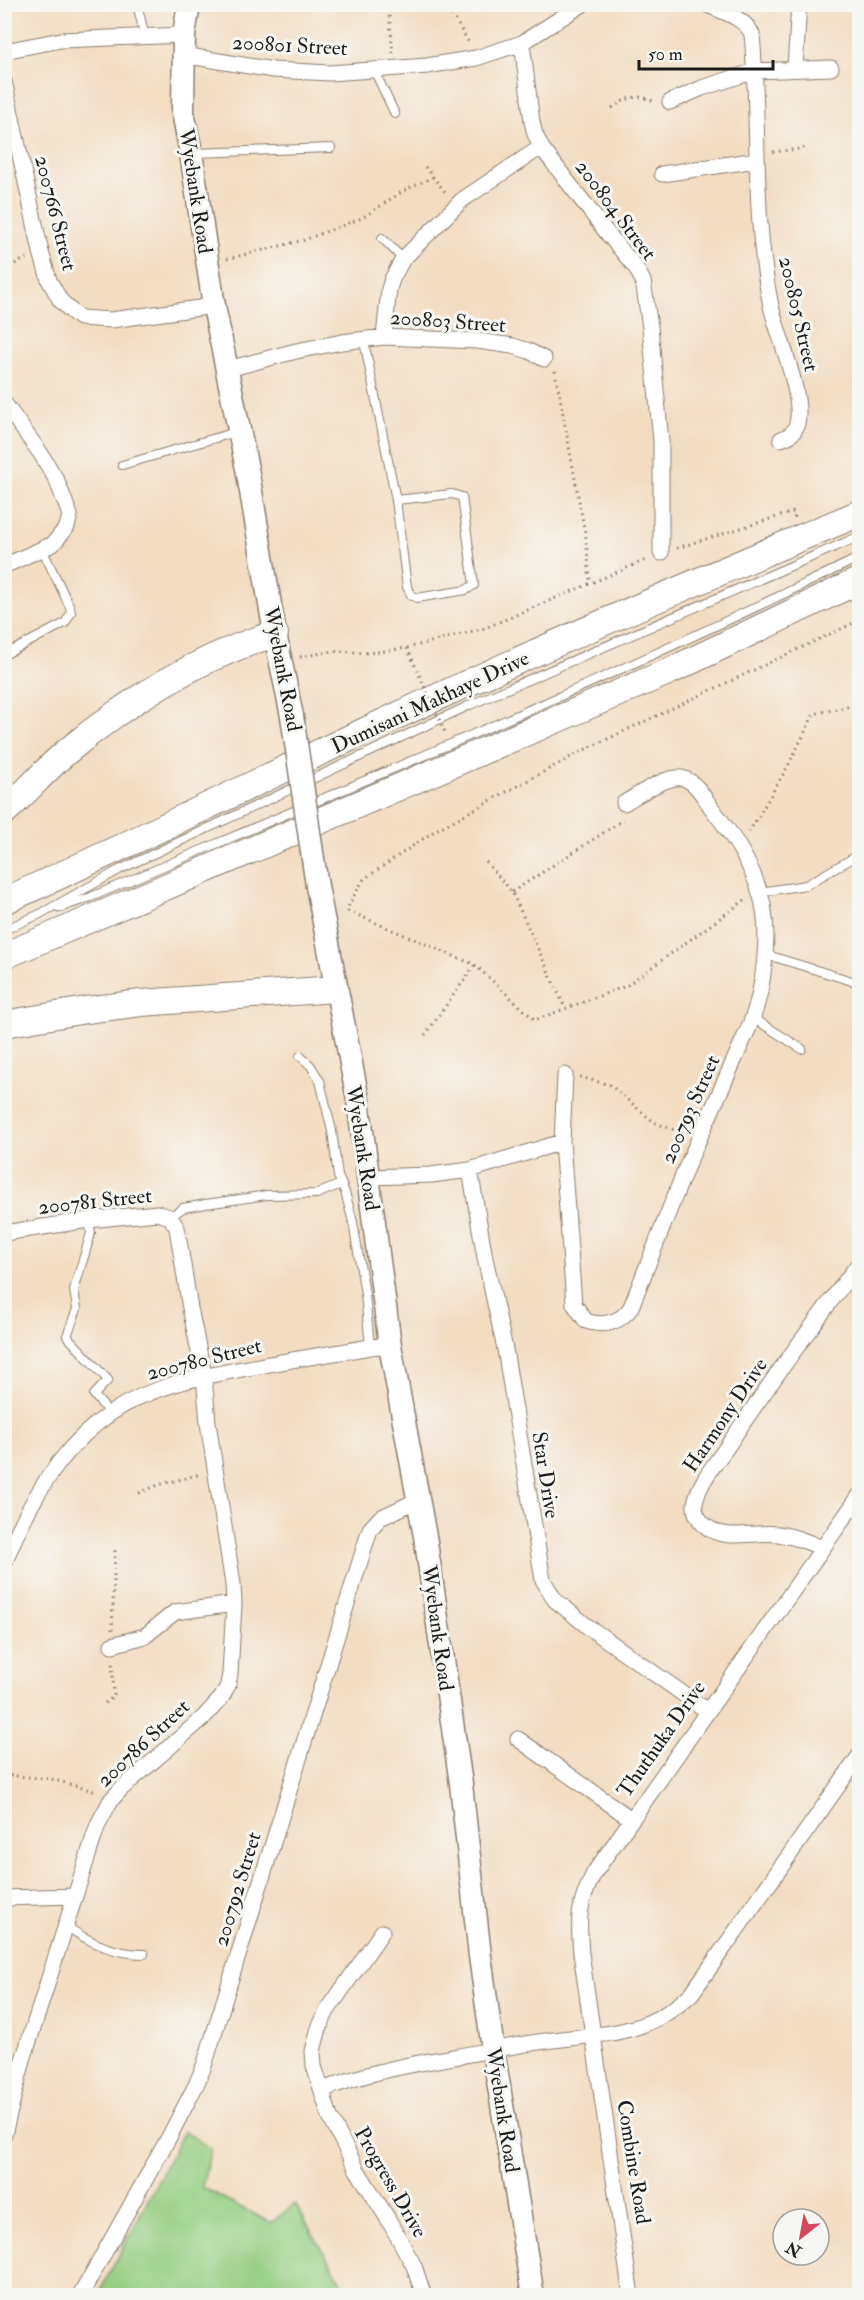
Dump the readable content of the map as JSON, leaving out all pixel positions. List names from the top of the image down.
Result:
{
  "streets": {
    "main road": ["Dumisani Makhaye Drive"],
    "street": [
      "200801 Street",
      "Wyebank Road",
      "200804 Street",
      "200766 Street",
      "200805 Street",
      "200803 Street",
      "200793 Street",
      "200781 Street",
      "200780 Street",
      "Harmony Drive",
      "Star Drive",
      "Thuthuka Drive",
      "200786 Street",
      "200792 Street",
      "Combine Road",
      "Progress Drive"
    ]
  },
  "crossings": [
    ["200801 Street", "Wyebank Road"],
    ["200801 Street", "200804 Street"],
    ["Wyebank Road", "200766 Street"],
    ["Wyebank Road", "200803 Street"],
    ["Wyebank Road", "200780 Street"],
    ["Wyebank Road", "200792 Street"],
    ["200781 Street", "200780 Street"],
    ["200781 Street", "200786 Street"],
    ["200780 Street", "200786 Street"],
    ["Harmony Drive", "Thuthuka Drive"],
    ["Star Drive", "Thuthuka Drive"],
    ["Thuthuka Drive", "Combine Road"]
  ],
  "scale_bar": "50 m",
  "north": "bottom left"
}
